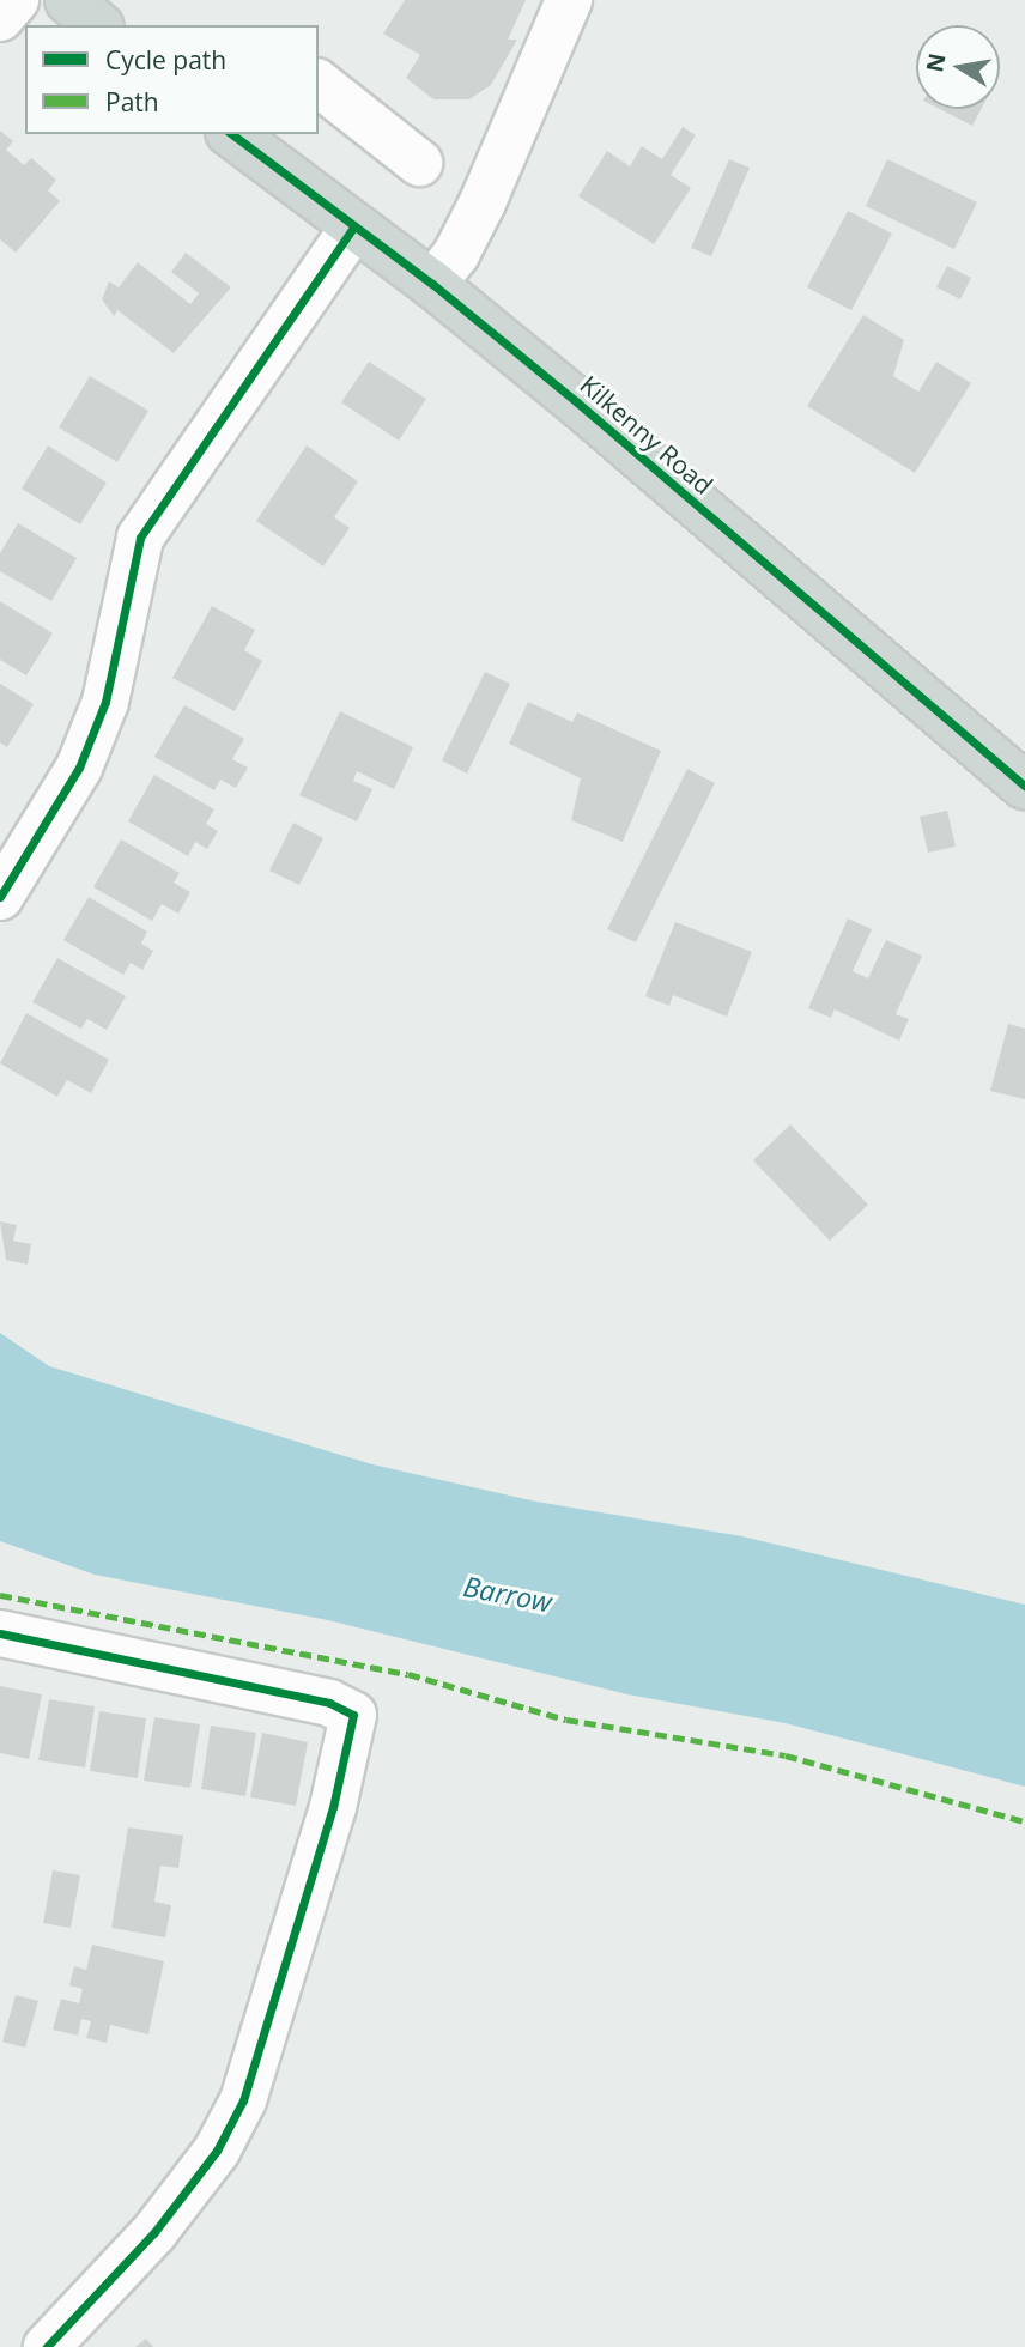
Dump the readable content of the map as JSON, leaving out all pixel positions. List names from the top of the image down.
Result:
{
  "streets": {
    "main road": ["Kilkenny Road"]
  },
  "water": ["Barrow"],
  "legend": ["Cycle path", "Path"],
  "north": "left"
}
